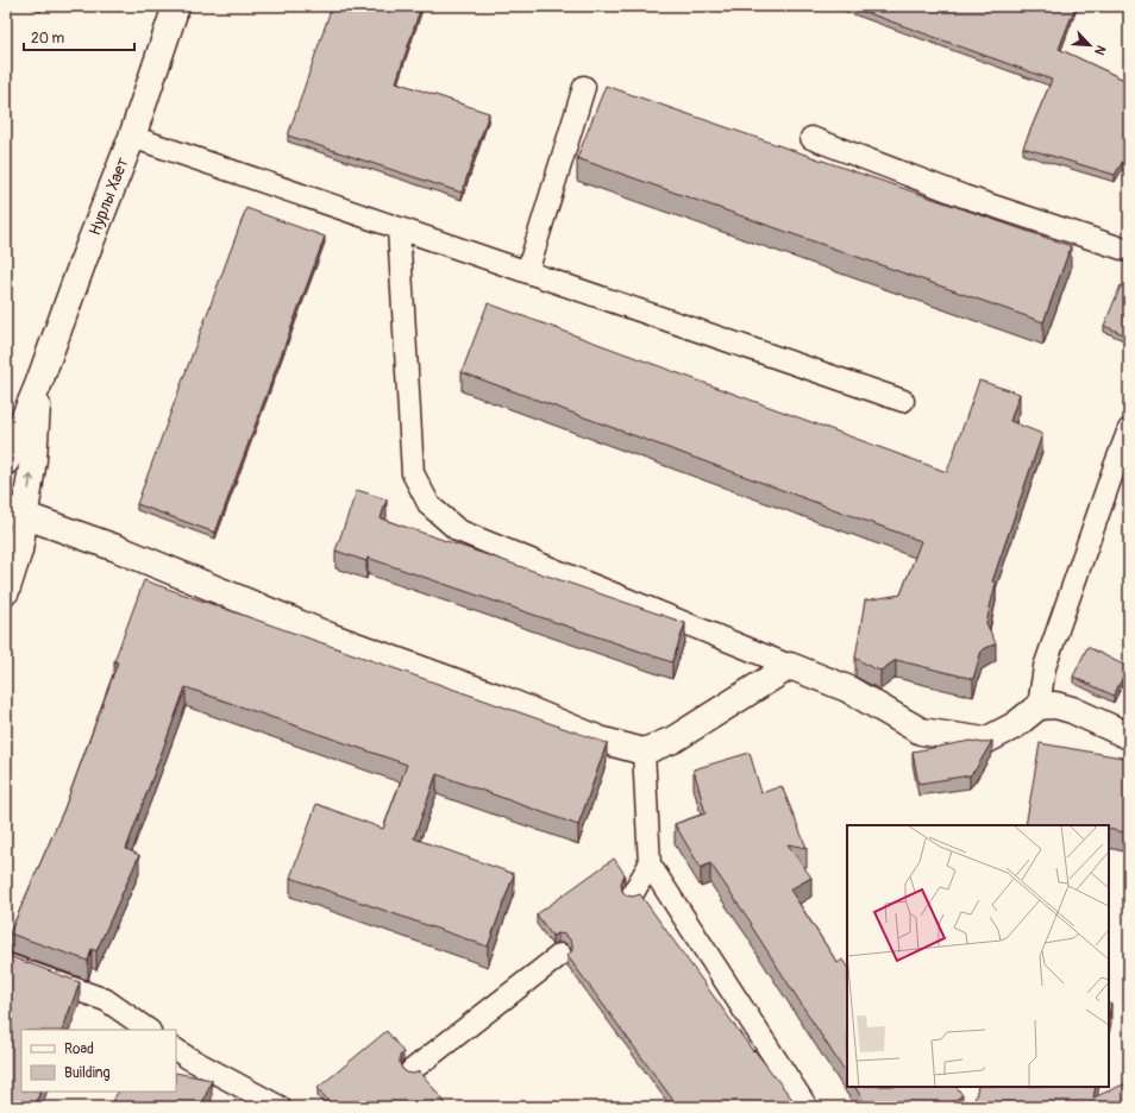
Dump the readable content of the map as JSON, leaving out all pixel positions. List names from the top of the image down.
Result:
{
  "streets": {
    "street": ["Нурлы Хает"]
  },
  "legend": ["Road", "Building"],
  "scale_bar": "20 m",
  "north": "bottom right"
}
